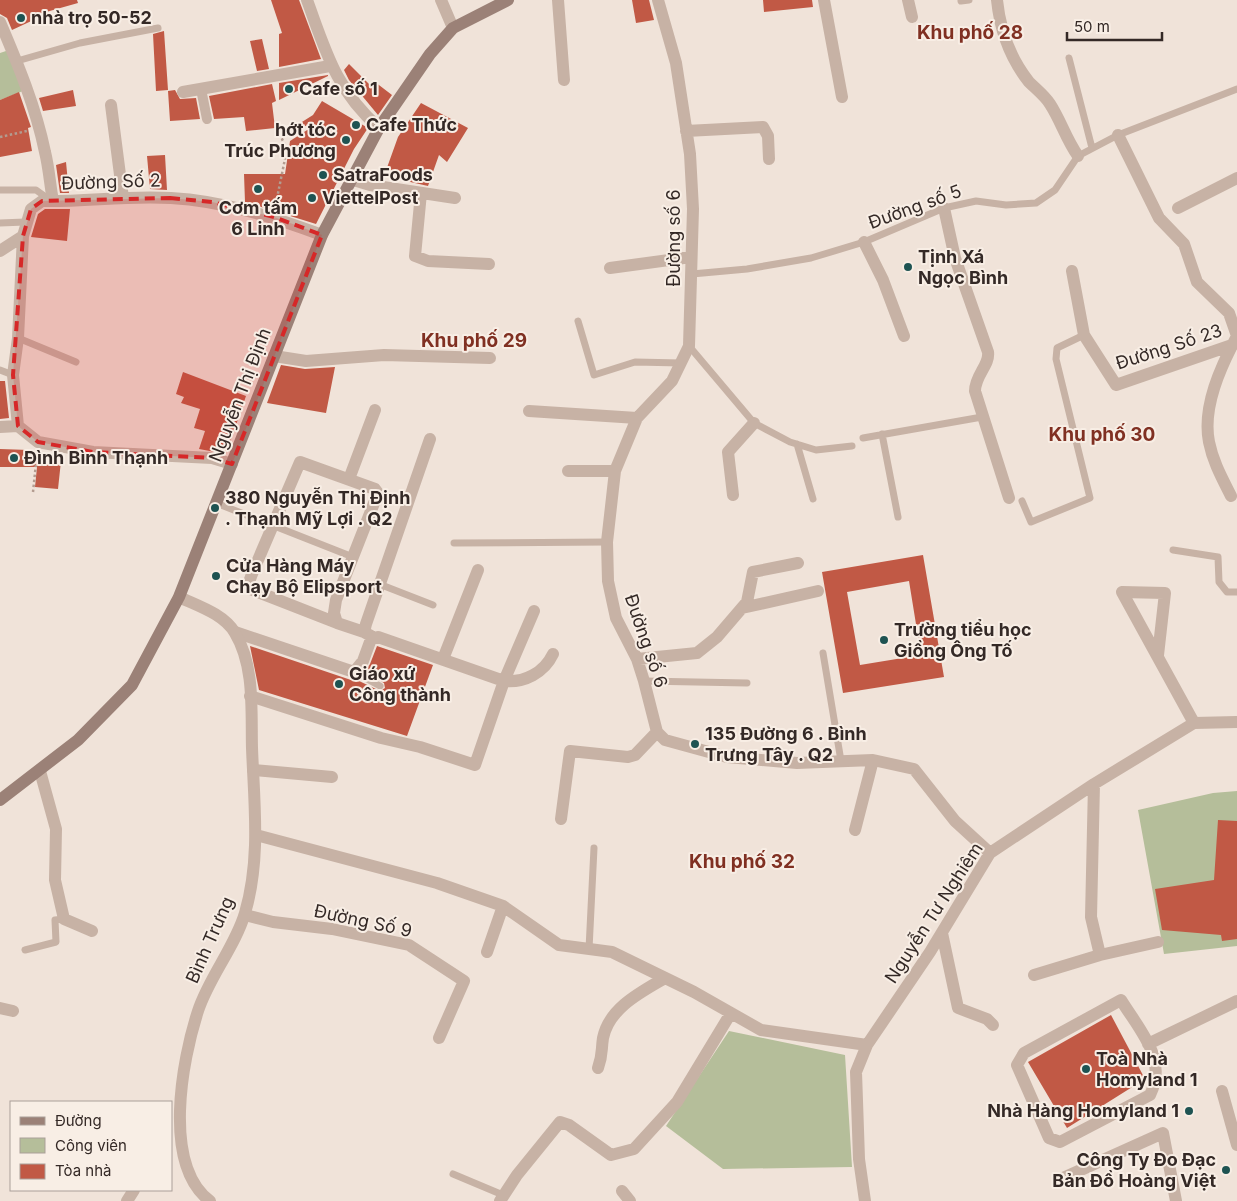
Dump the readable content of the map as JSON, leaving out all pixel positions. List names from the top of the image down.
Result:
{
  "streets": {
    "main road": ["Nguyễn Thị Định"],
    "street": [
      "Đường Số 2",
      "Đường số 6",
      "Đường Số 23",
      "Nguyễn Tư Nghiêm",
      "Đường Số 9",
      "Bình Trưng"
    ],
    "lane": ["Đường số 5"]
  },
  "crossings": [
    ["Đường Số 2", "Nguyễn Thị Định"],
    ["Đường số 5", "Đường số 6"],
    ["Nguyễn Thị Định", "Bình Trưng"],
    ["Đường Số 9", "Bình Trưng"]
  ],
  "districts": [
    "Khu phố 28",
    "Khu phố 29",
    "Khu phố 30",
    "Khu phố 32"
  ],
  "places": [
    "nhà trọ 50-52",
    "Cafe số 1",
    "Cafe Thức",
    "hớt tóc Trúc Phương",
    "SatraFoods",
    "Cơm tấm 6 Linh",
    "ViettelPost",
    "Tịnh Xá Ngọc Bình",
    "Đình Bình Thạnh",
    "380 Nguyễn Thị Định . Thạnh Mỹ Lợi . Q2",
    "Cửa Hàng Máy Chạy Bộ Elipsport",
    "Trường tiểu học Giồng Ông Tố",
    "Giáo xứ Công thành",
    "135 Đường 6 . Bình Trưng Tây . Q2",
    "Toà Nhà Homyland 1",
    "Nhà Hàng Homyland 1",
    "Công Ty Đo Đạc Bản Đồ Hoàng Việt"
  ],
  "legend": ["Đường", "Công viên", "Tòa nhà"],
  "scale_bar": "50 m"
}
